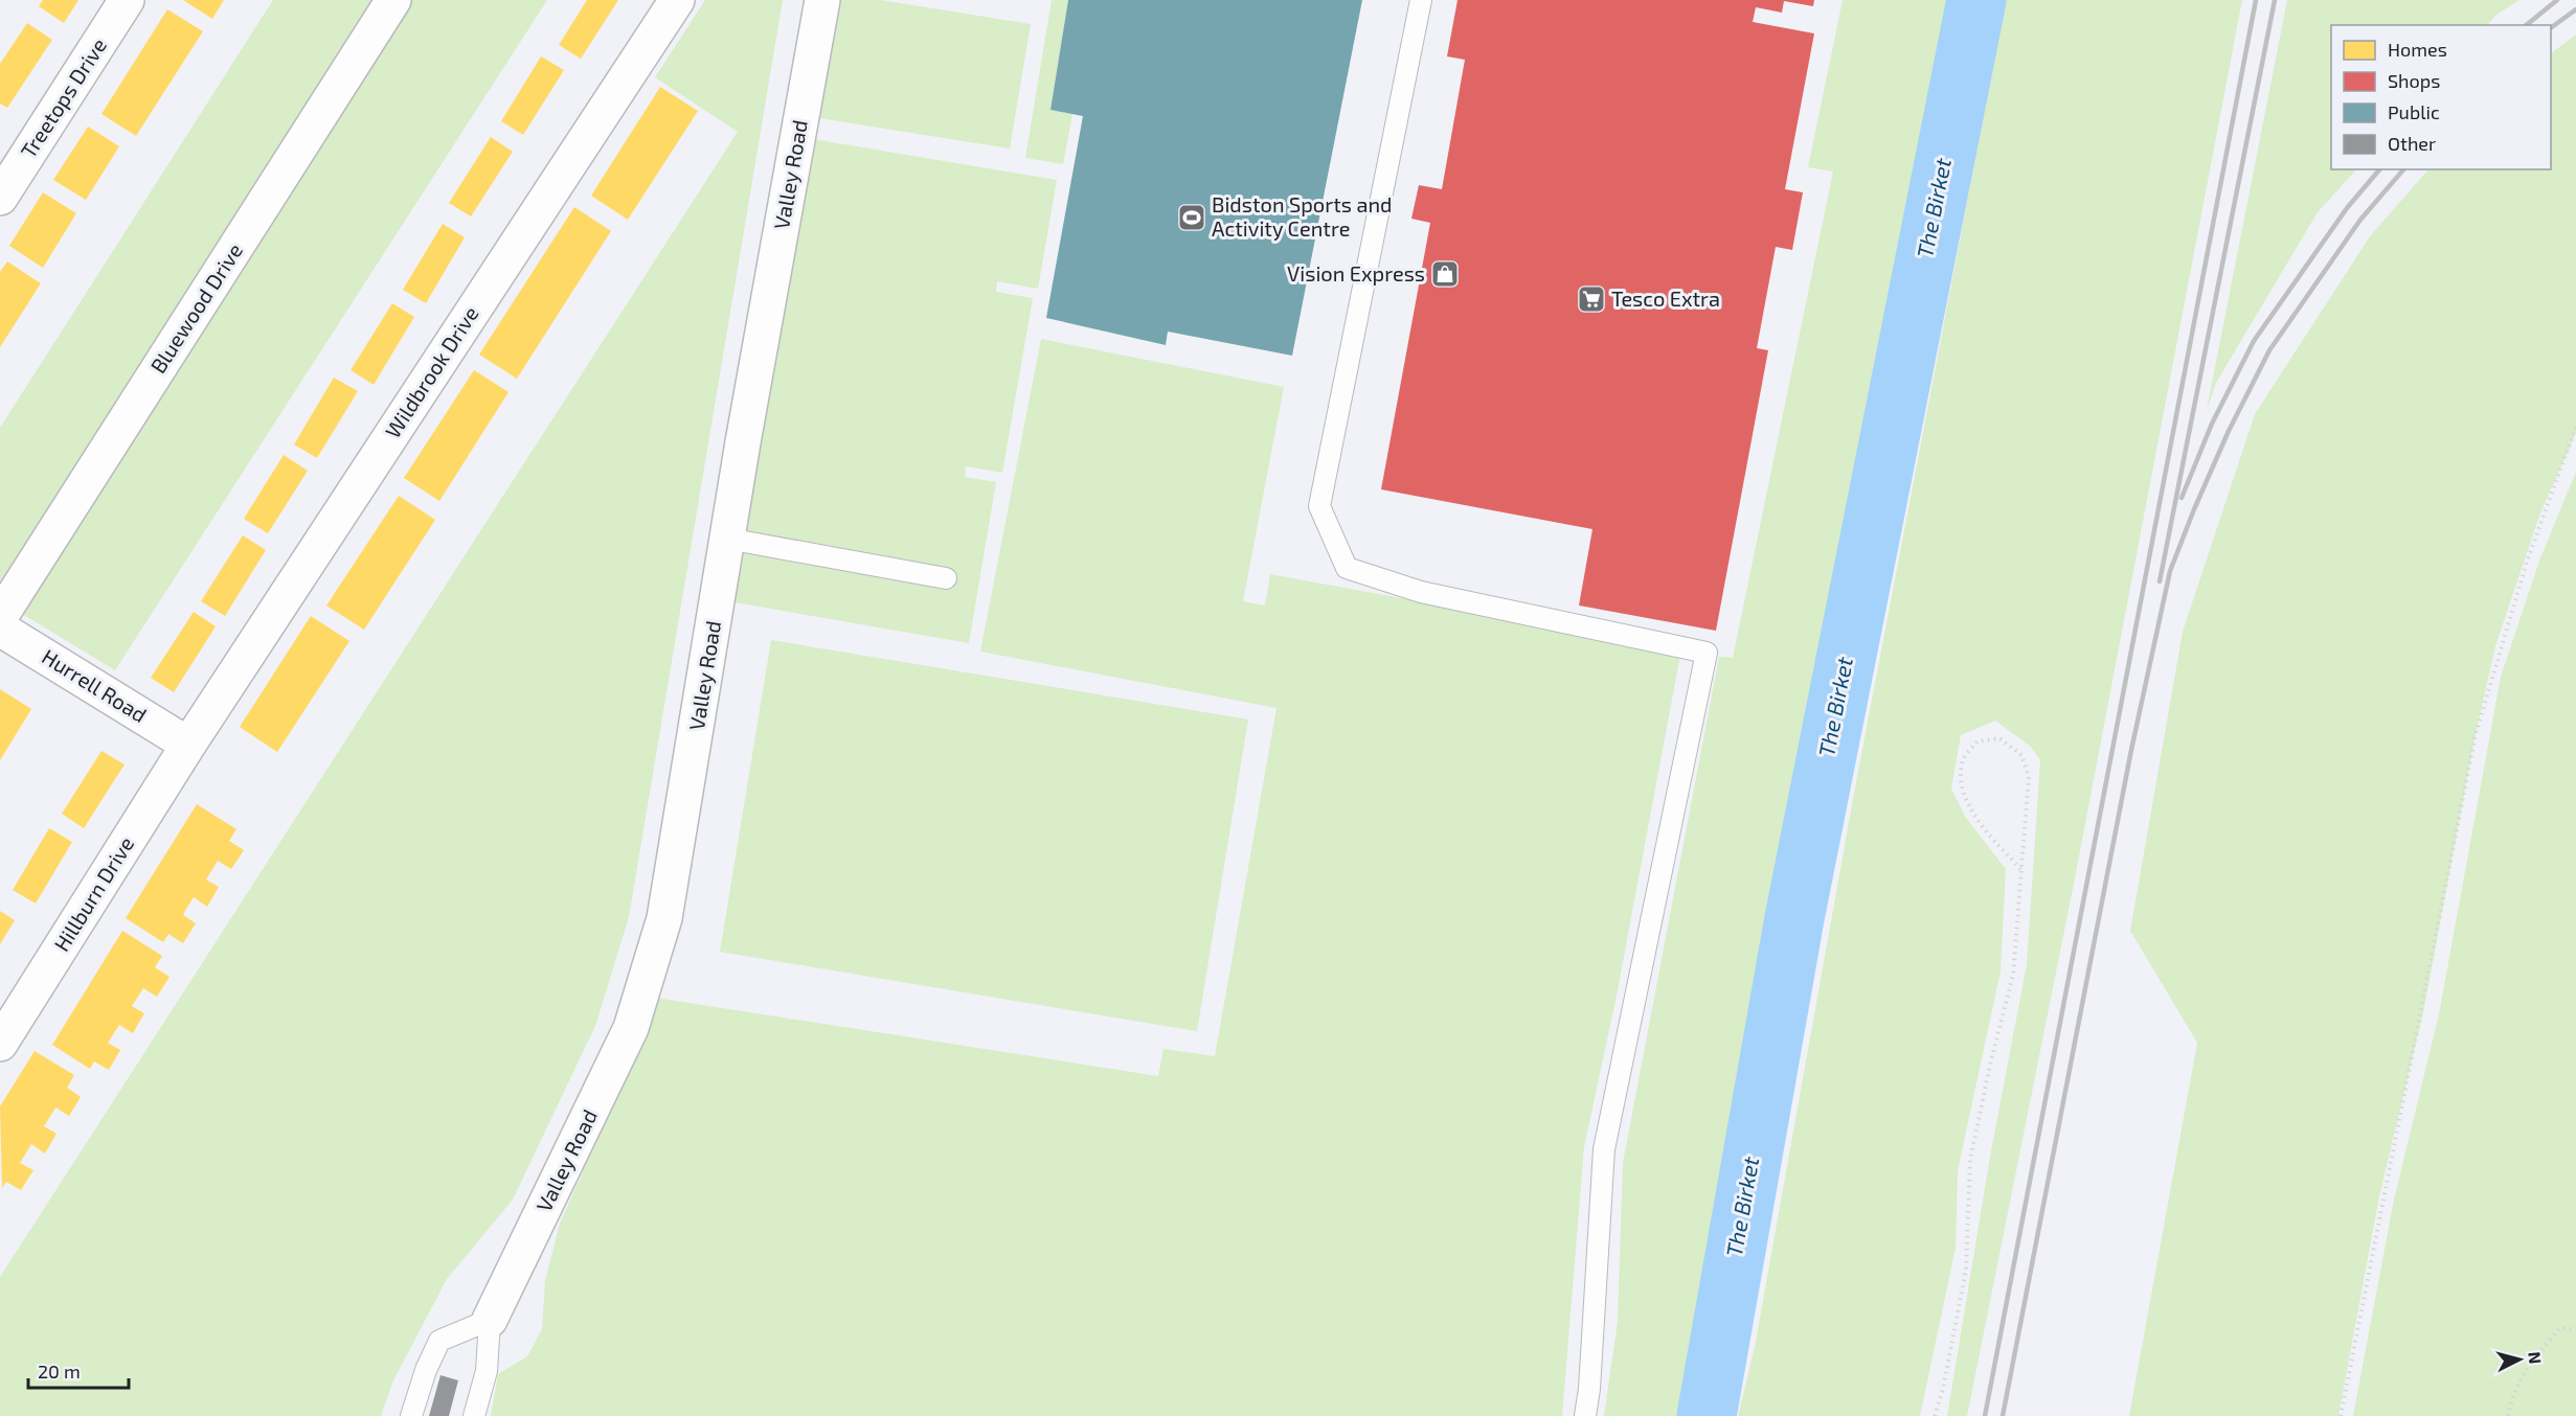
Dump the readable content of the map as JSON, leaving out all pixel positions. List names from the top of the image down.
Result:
{
  "streets": {
    "street": [
      "Treetops Drive",
      "Valley Road",
      "Bluewood Drive",
      "Wildbrook Drive",
      "Hurrell Road",
      "Hillburn Drive"
    ]
  },
  "crossings": [
    ["Wildbrook Drive", "Hurrell Road"],
    ["Wildbrook Drive", "Hillburn Drive"],
    ["Hurrell Road", "Hillburn Drive"]
  ],
  "water": ["The Birket"],
  "places": {
    "sports": ["Bidston Sports and Activity Centre"],
    "shop": ["Vision Express"],
    "supermarket": ["Tesco Extra"]
  },
  "legend": [
    "Homes",
    "Shops",
    "Public",
    "Other"
  ],
  "scale_bar": "20 m",
  "north": "right"
}
